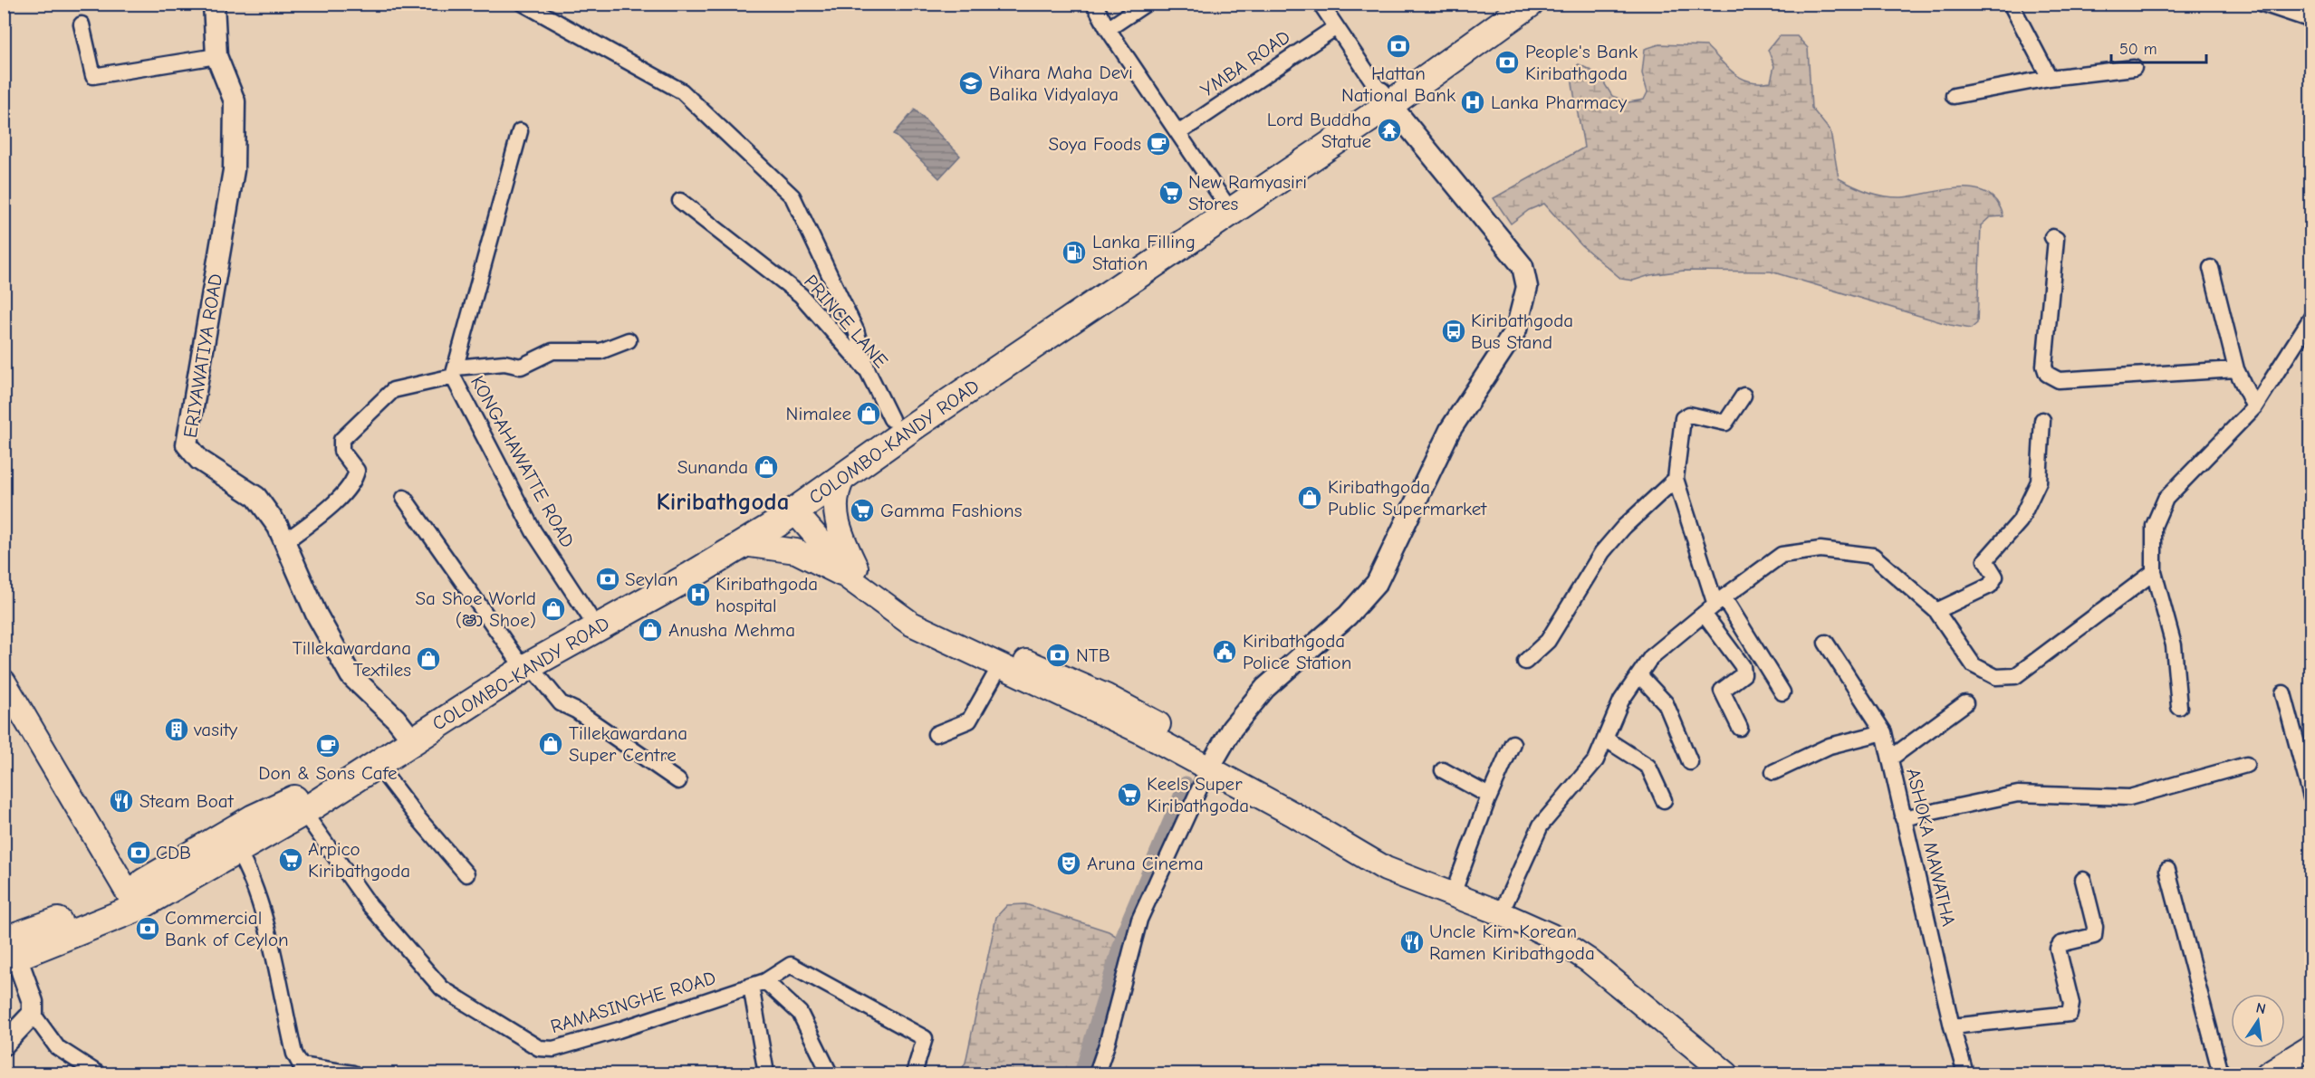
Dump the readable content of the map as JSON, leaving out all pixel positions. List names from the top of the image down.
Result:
{
  "streets": {
    "highway": ["COLOMBO-KANDY ROAD"],
    "street": [
      "YMBA ROAD",
      "PRINCE LANE",
      "ERIYAWATIYA ROAD",
      "KONGAHAWATTE ROAD",
      "ASHOKA MAWATHA",
      "RAMASINGHE ROAD"
    ]
  },
  "crossings": [
    ["PRINCE LANE", "COLOMBO-KANDY ROAD"],
    ["ERIYAWATIYA ROAD", "COLOMBO-KANDY ROAD"],
    ["COLOMBO-KANDY ROAD", "KONGAHAWATTE ROAD"],
    ["COLOMBO-KANDY ROAD", "RAMASINGHE ROAD"]
  ],
  "districts": ["Kiribathgoda"],
  "places": {
    "bank": [
      "Hattan National Bank",
      "People's Bank Kiribathgoda",
      "Seylan",
      "NTB",
      "CDB",
      "Commercial Bank of Ceylon"
    ],
    "school or university": ["Vihara Maha Devi Balika Vidyalaya"],
    "hospital": ["Lanka Pharmacy", "Kiribathgoda hospital"],
    "temple": ["Lord Buddha Statue"],
    "cafe": ["Soya Foods", "Don & Sons Cafe"],
    "supermarket": [
      "New Ramyasiri Stores",
      "Gamma Fashions",
      "Keels Super Kiribathgoda",
      "Arpico Kiribathgoda"
    ],
    "fuel station": ["Lanka Filling Station"],
    "bus stop": ["Kiribathgoda Bus Stand"],
    "shop": [
      "Nimalee",
      "Sunanda",
      "Kiribathgoda Public Supermarket",
      "Sa Shoe World (ෂා Shoe)",
      "Anusha Mehma",
      "Tillekawardana Textiles",
      "Tillekawardana Super Centre"
    ],
    "public building": ["Kiribathgoda Police Station"],
    "building": ["vasity"],
    "restaurant": ["Steam Boat", "Uncle Kim Korean Ramen Kiribathgoda"],
    "theatre": ["Aruna Cinema"]
  },
  "scale_bar": "50 m",
  "north": "top"
}
